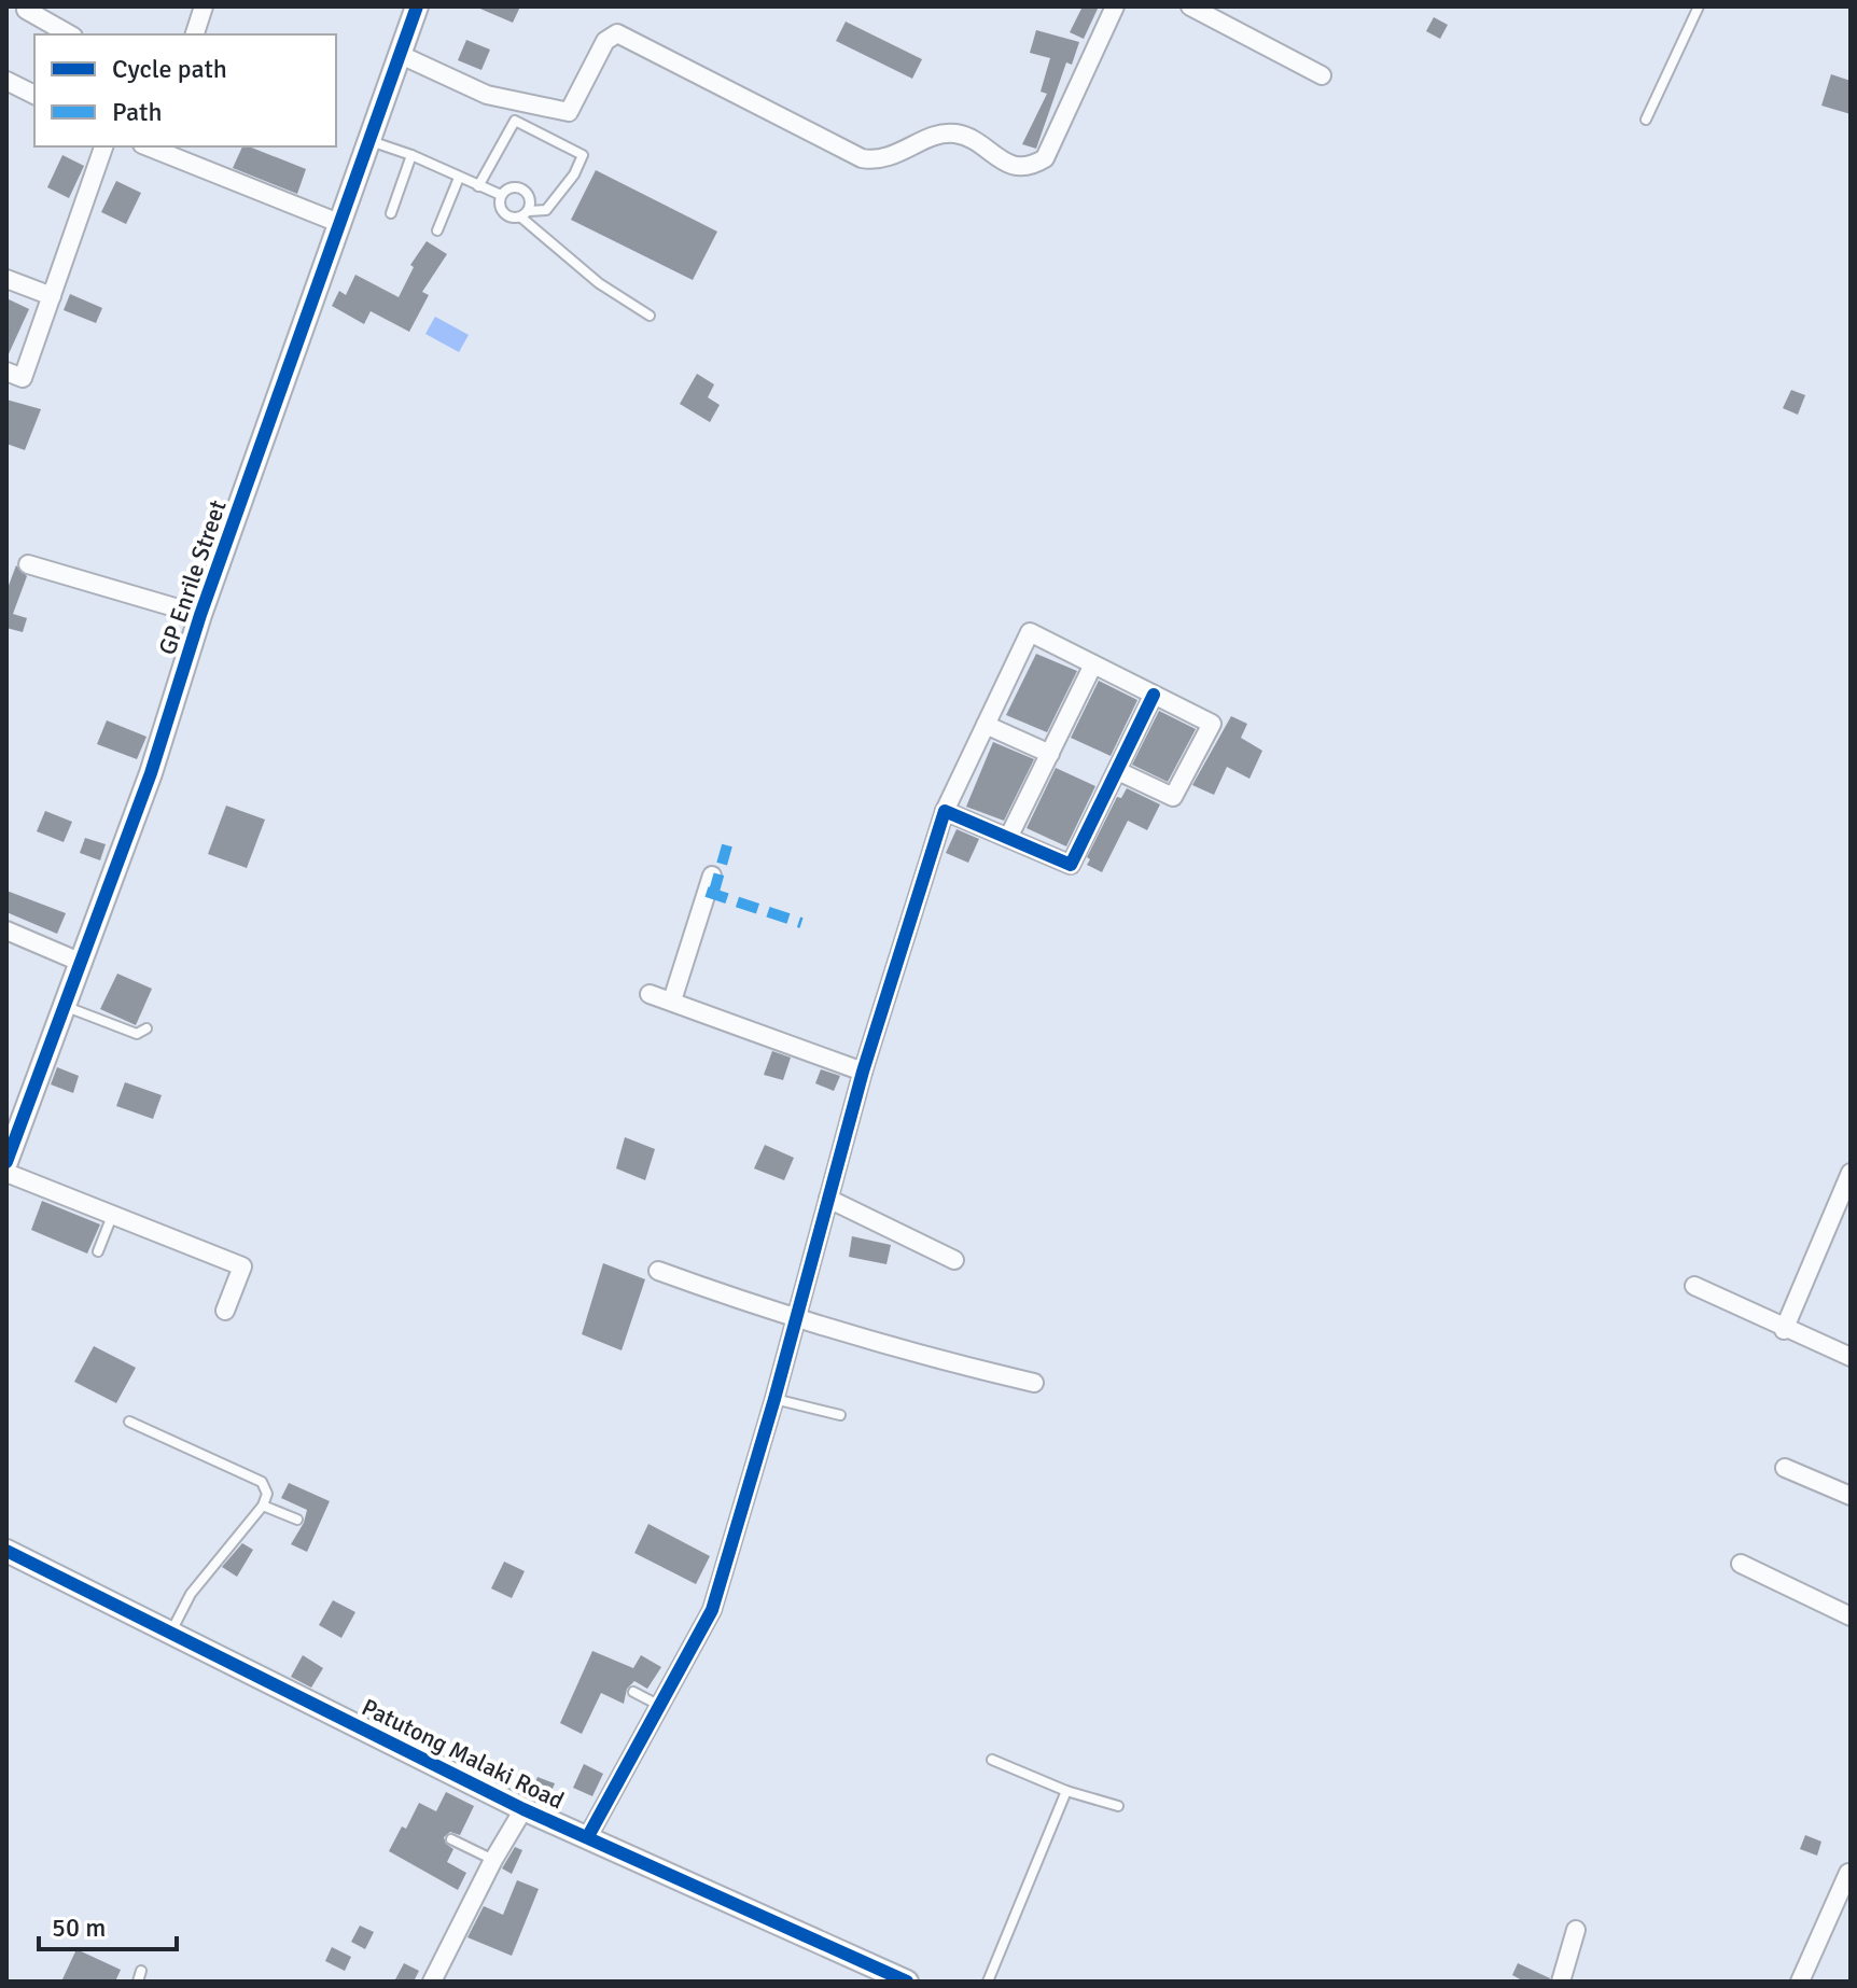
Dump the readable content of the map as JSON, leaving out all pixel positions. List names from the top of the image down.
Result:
{
  "streets": {
    "street": ["GP Enrile Street", "Patutong Malaki Road"]
  },
  "legend": ["Cycle path", "Path"],
  "scale_bar": "50 m"
}
